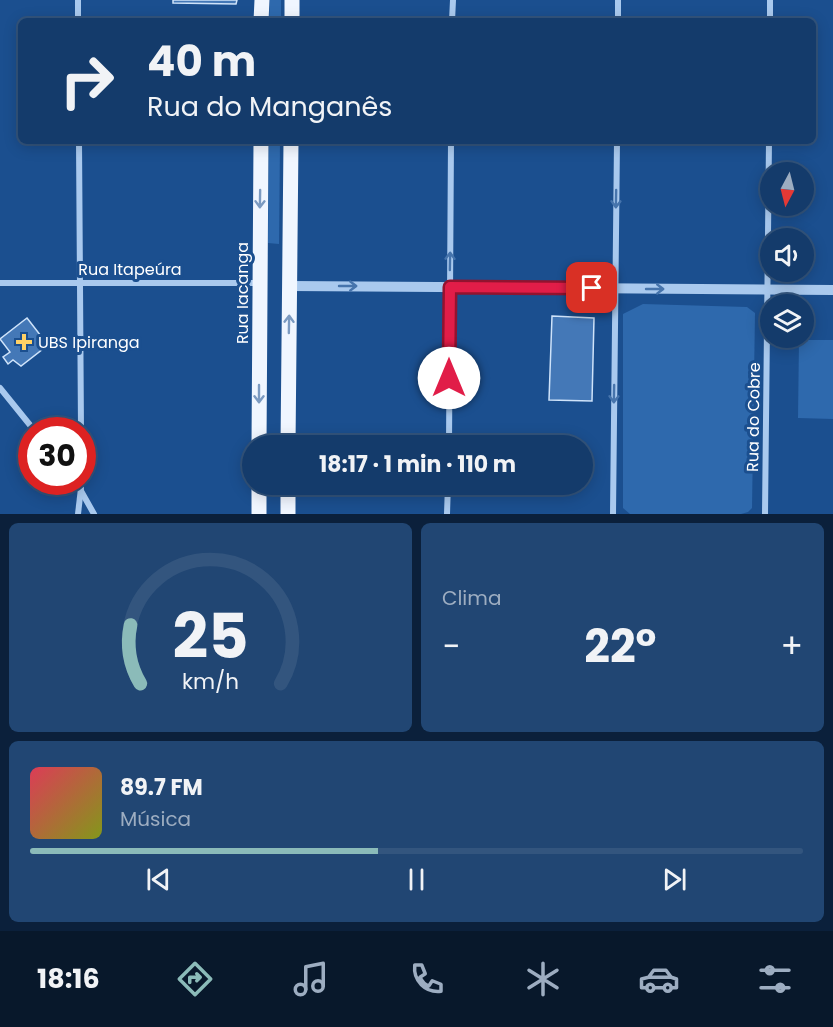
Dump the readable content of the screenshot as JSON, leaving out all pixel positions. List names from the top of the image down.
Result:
{
  "streets": {
    "main road": ["Rua Iacanga"],
    "street": ["Rua Itapeúra", "Rua do Cobre"]
  },
  "crossings": [
    ["Rua Itapeúra", "Rua Iacanga"]
  ],
  "places": {
    "health": ["UBS Ipiranga"]
  },
  "north": "bottom",
  "page": {
    "turn": ["40 m", "Rua do Manganês"],
    "limit": "30",
    "trip": "18:17 · 1 min · 110 m",
    "tile": "Clima",
    "heat": ["−", "22°", "+"],
    "song": ["89.7 FM", "Música"],
    "tabs": "18:16",
    "gauge": ["25", "km/h"]
  }
}
